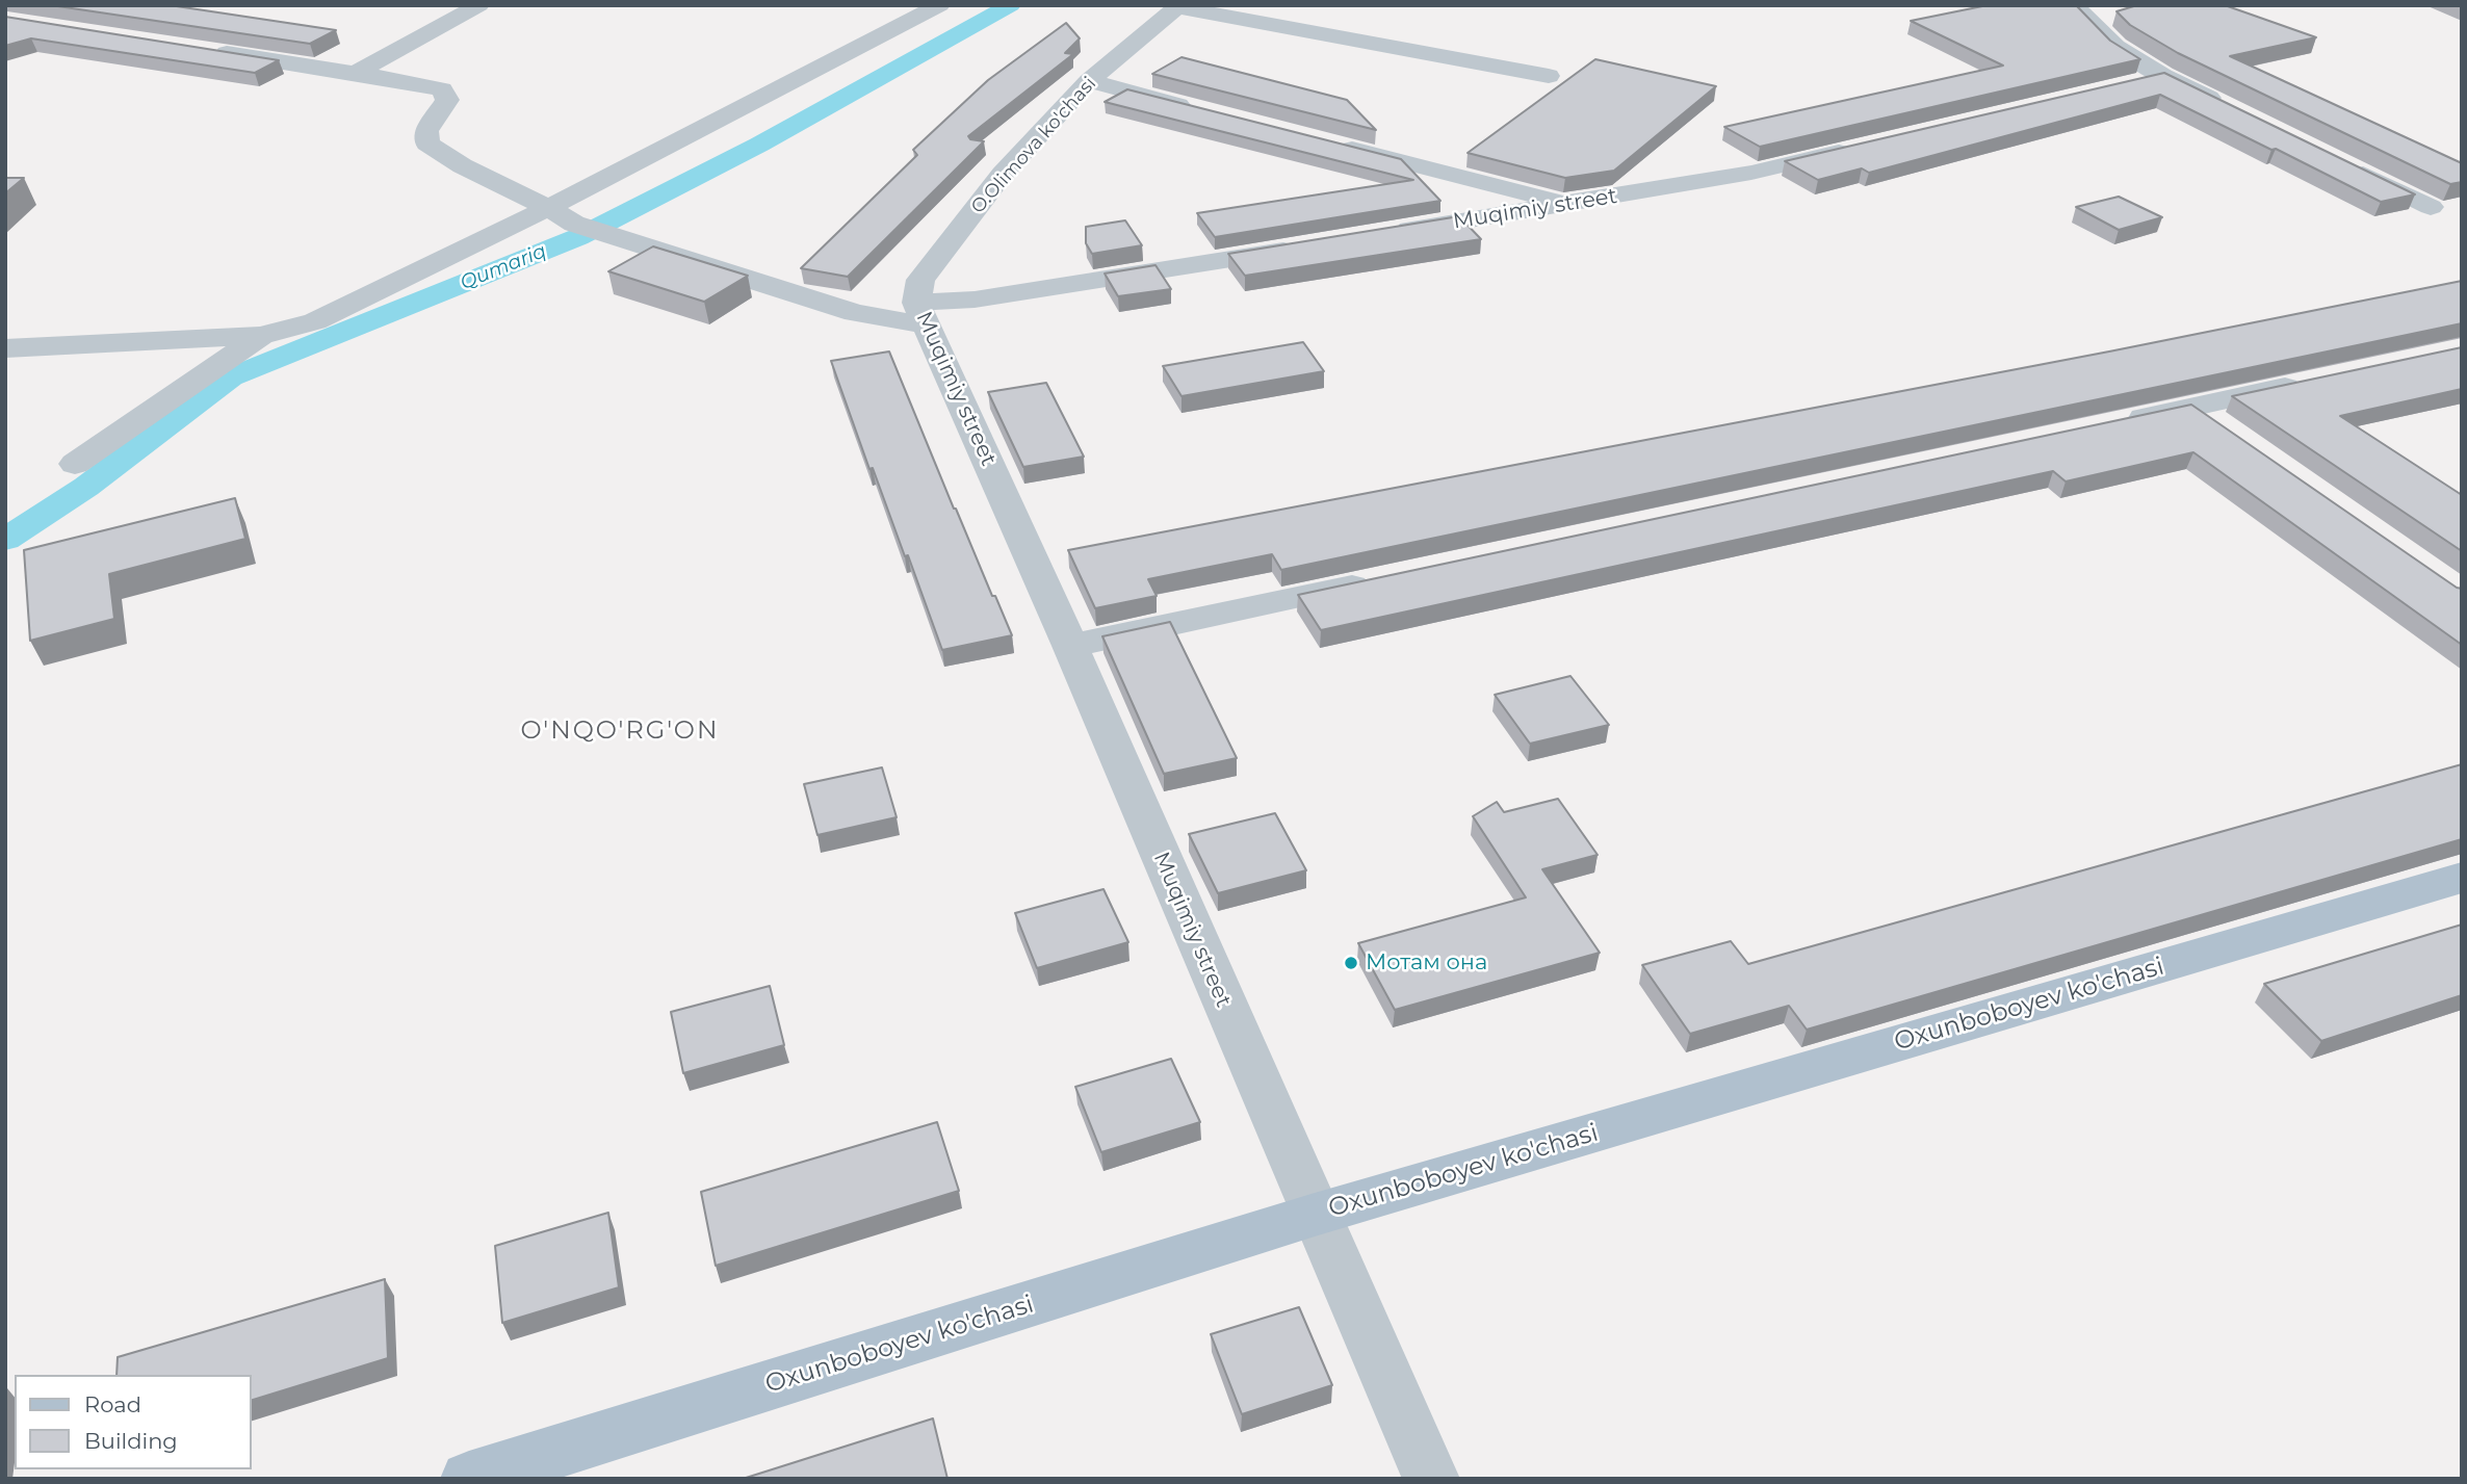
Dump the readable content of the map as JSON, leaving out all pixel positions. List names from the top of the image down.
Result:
{
  "streets": {
    "main road": ["Oxunboboyev ko'chasi"],
    "street": ["O.Olimova ko'chasi", "Muqimiy street"]
  },
  "crossings": [
    ["O.Olimova ko'chasi", "Muqimiy street"],
    ["Muqimiy street", "Oxunboboyev ko'chasi"]
  ],
  "districts": ["O'NQO'RG'ON"],
  "water": ["Qumariq"],
  "places": ["Мотам она"],
  "legend": ["Road", "Building"]
}
